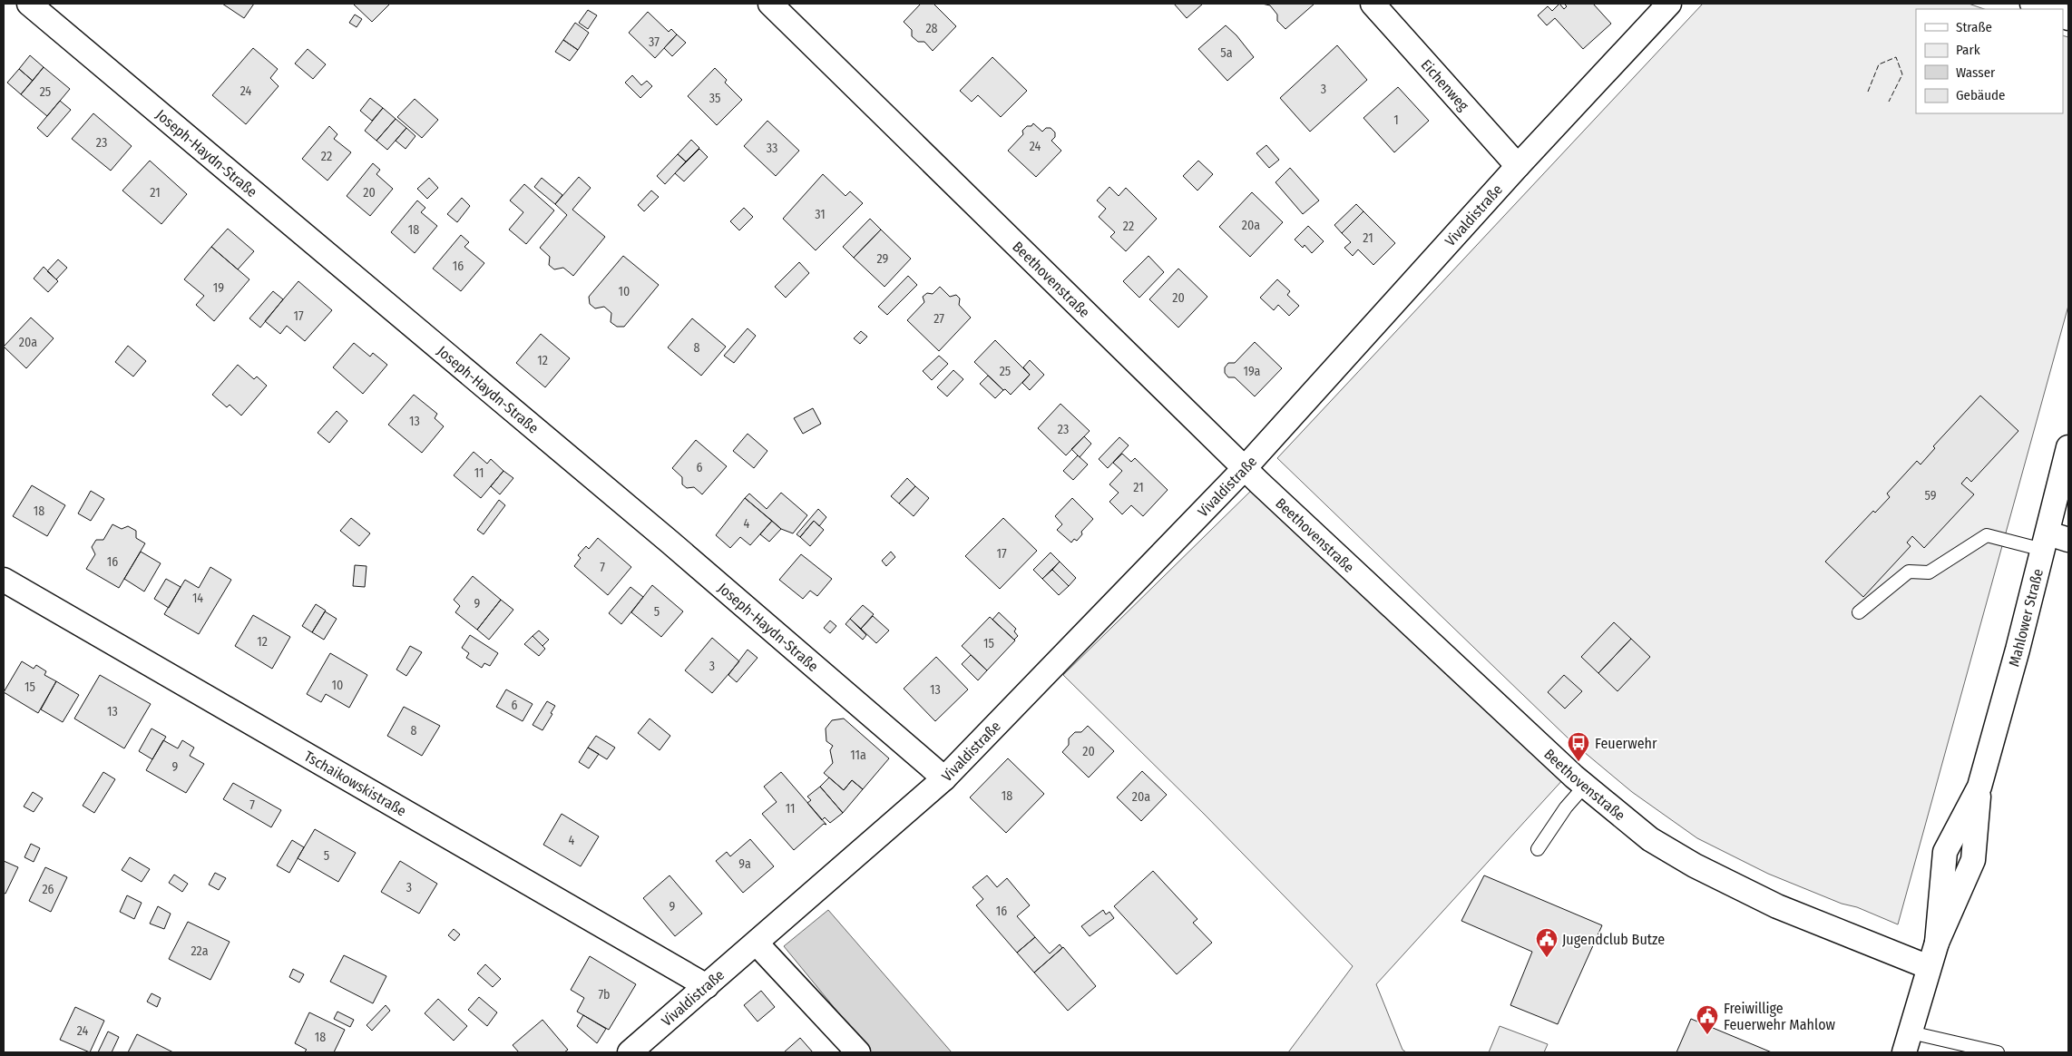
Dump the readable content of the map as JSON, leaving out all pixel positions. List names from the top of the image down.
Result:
{
  "streets": {
    "street": [
      "Eichenweg",
      "Joseph-Haydn-Straße",
      "Vivaldistraße",
      "Beethovenstraße",
      "Mahlower Straße",
      "Tschaikowskistraße"
    ]
  },
  "crossings": [
    ["Eichenweg", "Vivaldistraße"],
    ["Joseph-Haydn-Straße", "Vivaldistraße"],
    ["Vivaldistraße", "Beethovenstraße"],
    ["Vivaldistraße", "Tschaikowskistraße"],
    ["Beethovenstraße", "Mahlower Straße"]
  ],
  "places": {
    "bus stop": ["Feuerwehr"],
    "public building": ["Jugendclub Butze", "Freiwillige Feuerwehr Mahlow"]
  },
  "house_numbers": [
    "28",
    "37",
    "5a",
    "3",
    "24",
    "25",
    "35",
    "1",
    "23",
    "24",
    "33",
    "22",
    "21",
    "20",
    "31",
    "20a",
    "22",
    "18",
    "21",
    "29",
    "16",
    "19",
    "10",
    "20",
    "17",
    "27",
    "20a",
    "8",
    "12",
    "25",
    "19a",
    "13",
    "23",
    "6",
    "11",
    "21",
    "59",
    "18",
    "4",
    "17",
    "16",
    "7",
    "14",
    "9",
    "5",
    "12",
    "15",
    "3",
    "10",
    "15",
    "13",
    "6",
    "13",
    "8",
    "20",
    "11a",
    "9",
    "18",
    "20a",
    "7",
    "11",
    "4",
    "5",
    "9a",
    "3",
    "26",
    "9",
    "16",
    "22a",
    "7b",
    "24",
    "18"
  ],
  "legend": [
    "Straße",
    "Park",
    "Wasser",
    "Gebäude"
  ]
}
